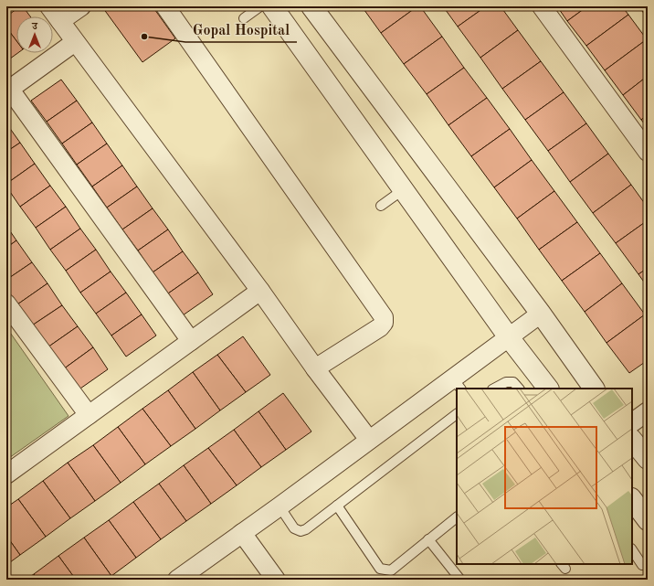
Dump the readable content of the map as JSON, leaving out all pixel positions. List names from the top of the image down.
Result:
{
  "places": ["Gopal Hospital"],
  "north": "top"
}
